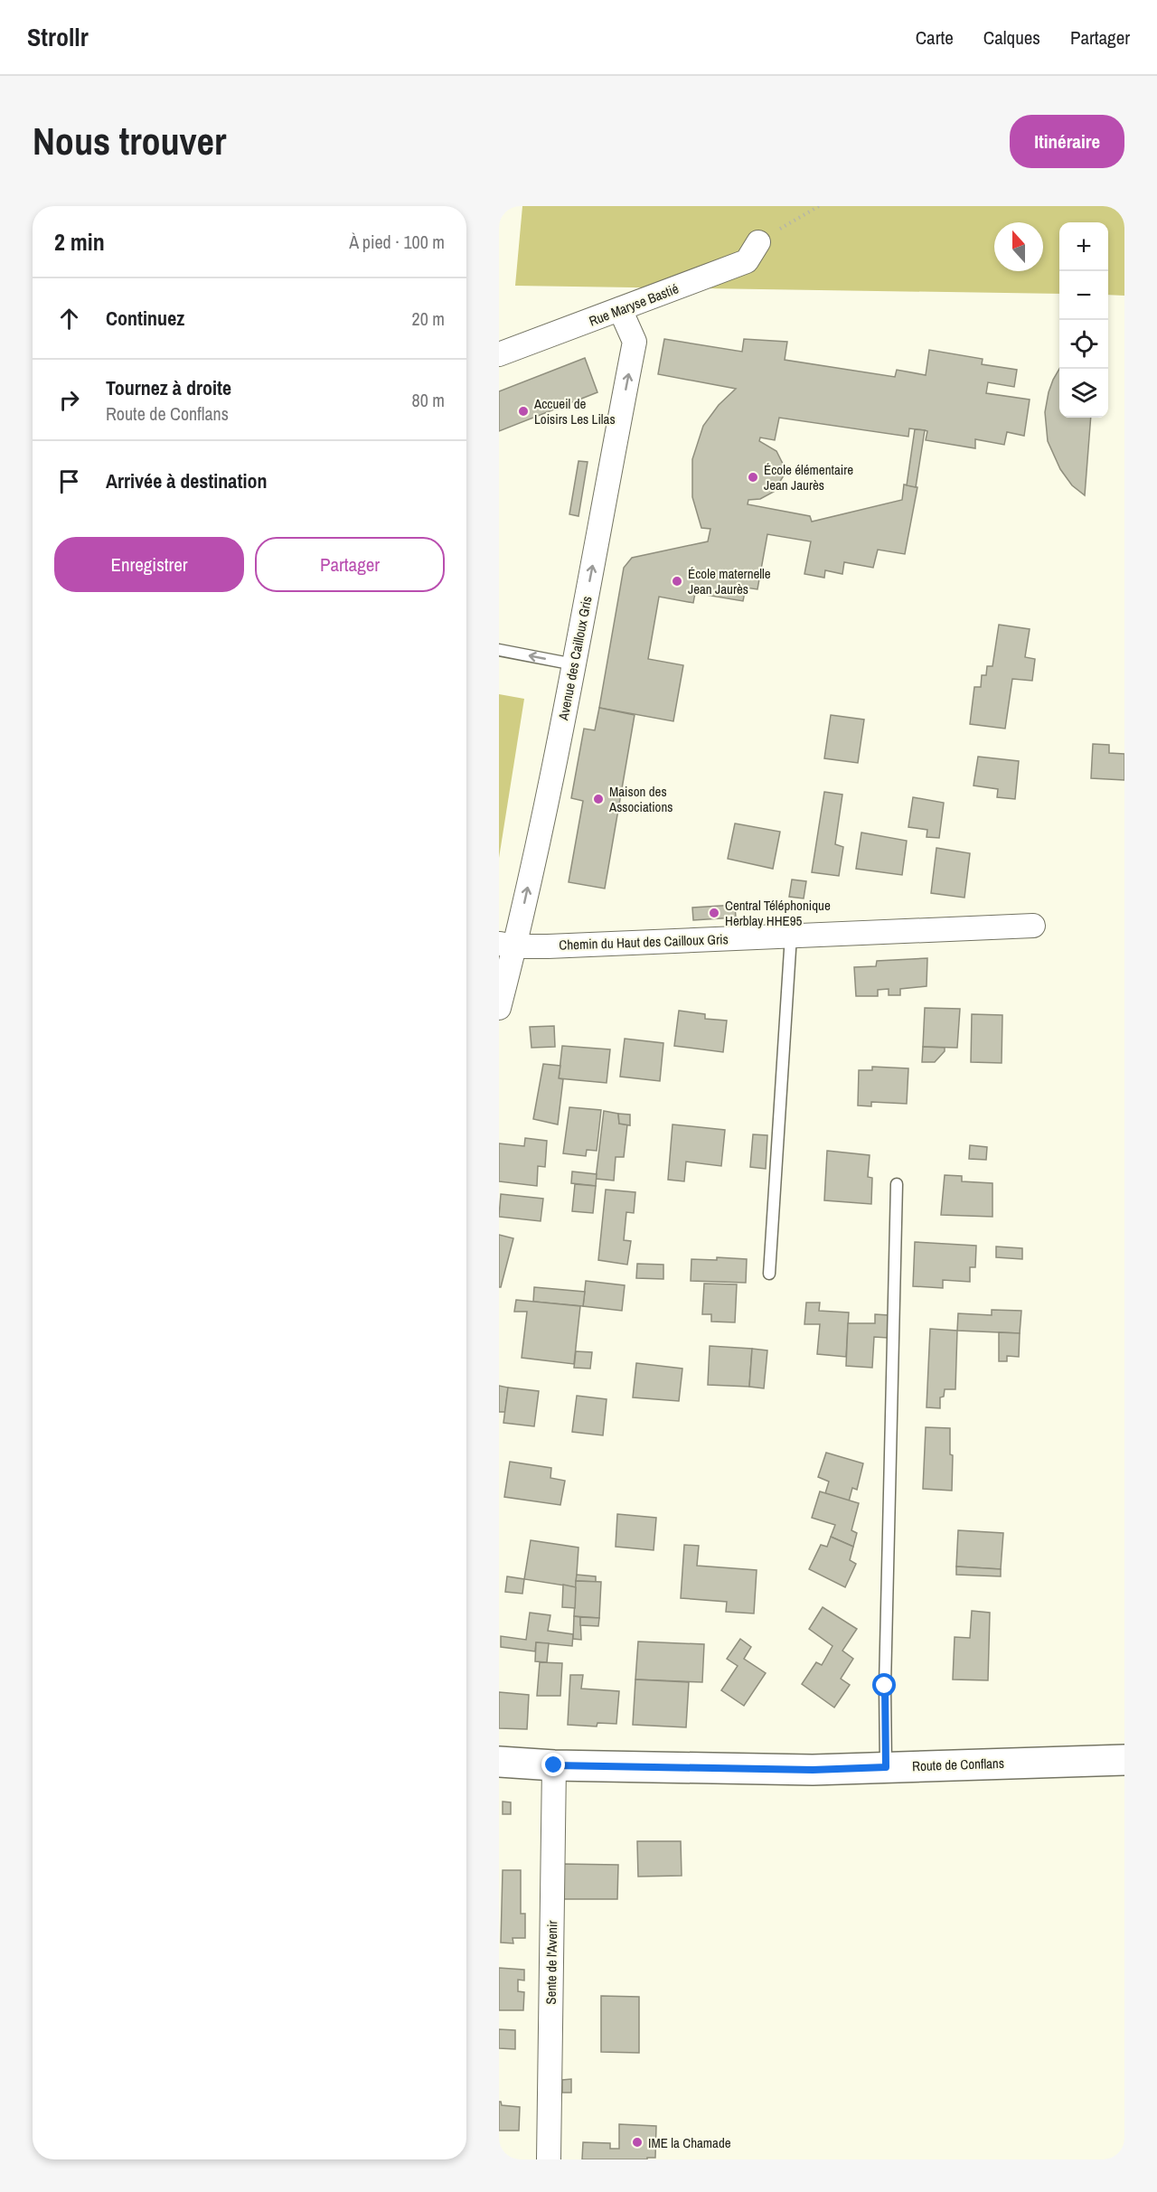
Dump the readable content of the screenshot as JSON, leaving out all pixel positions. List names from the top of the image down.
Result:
{
  "streets": {
    "main road": ["Route de Conflans"],
    "street": [
      "Rue Maryse Bastié",
      "Avenue des Cailloux Gris",
      "Chemin du Haut des Cailloux Gris",
      "Sente de l'Avenir"
    ]
  },
  "crossings": [
    ["Rue Maryse Bastié", "Avenue des Cailloux Gris"],
    ["Avenue des Cailloux Gris", "Chemin du Haut des Cailloux Gris"],
    ["Route de Conflans", "Sente de l'Avenir"]
  ],
  "one_way": ["Avenue des Cailloux Gris"],
  "places": [
    "Accueil de Loisirs Les Lilas",
    "École élémentaire Jean Jaurès",
    "École maternelle Jean Jaurès",
    "Maison des Associations",
    "Central Téléphonique Herblay HHE95",
    "IME la Chamade"
  ],
  "north": "top",
  "page": {
    "header": "Strollr",
    "nav": ["Carte", "Calques", "Partager"],
    "buttons": [
      "Itinéraire",
      ["Enregistrer", "Partager"]
    ],
    "title": "Nous trouver",
    "heading": ["2 min", "À pied · 100 m"],
    "map_buttons": ["+", "−"],
    "list": [
      ["Continuez", "20 m"],
      ["Tournez à droite", "Route de Conflans", "80 m"],
      "Arrivée à destination"
    ]
  }
}
